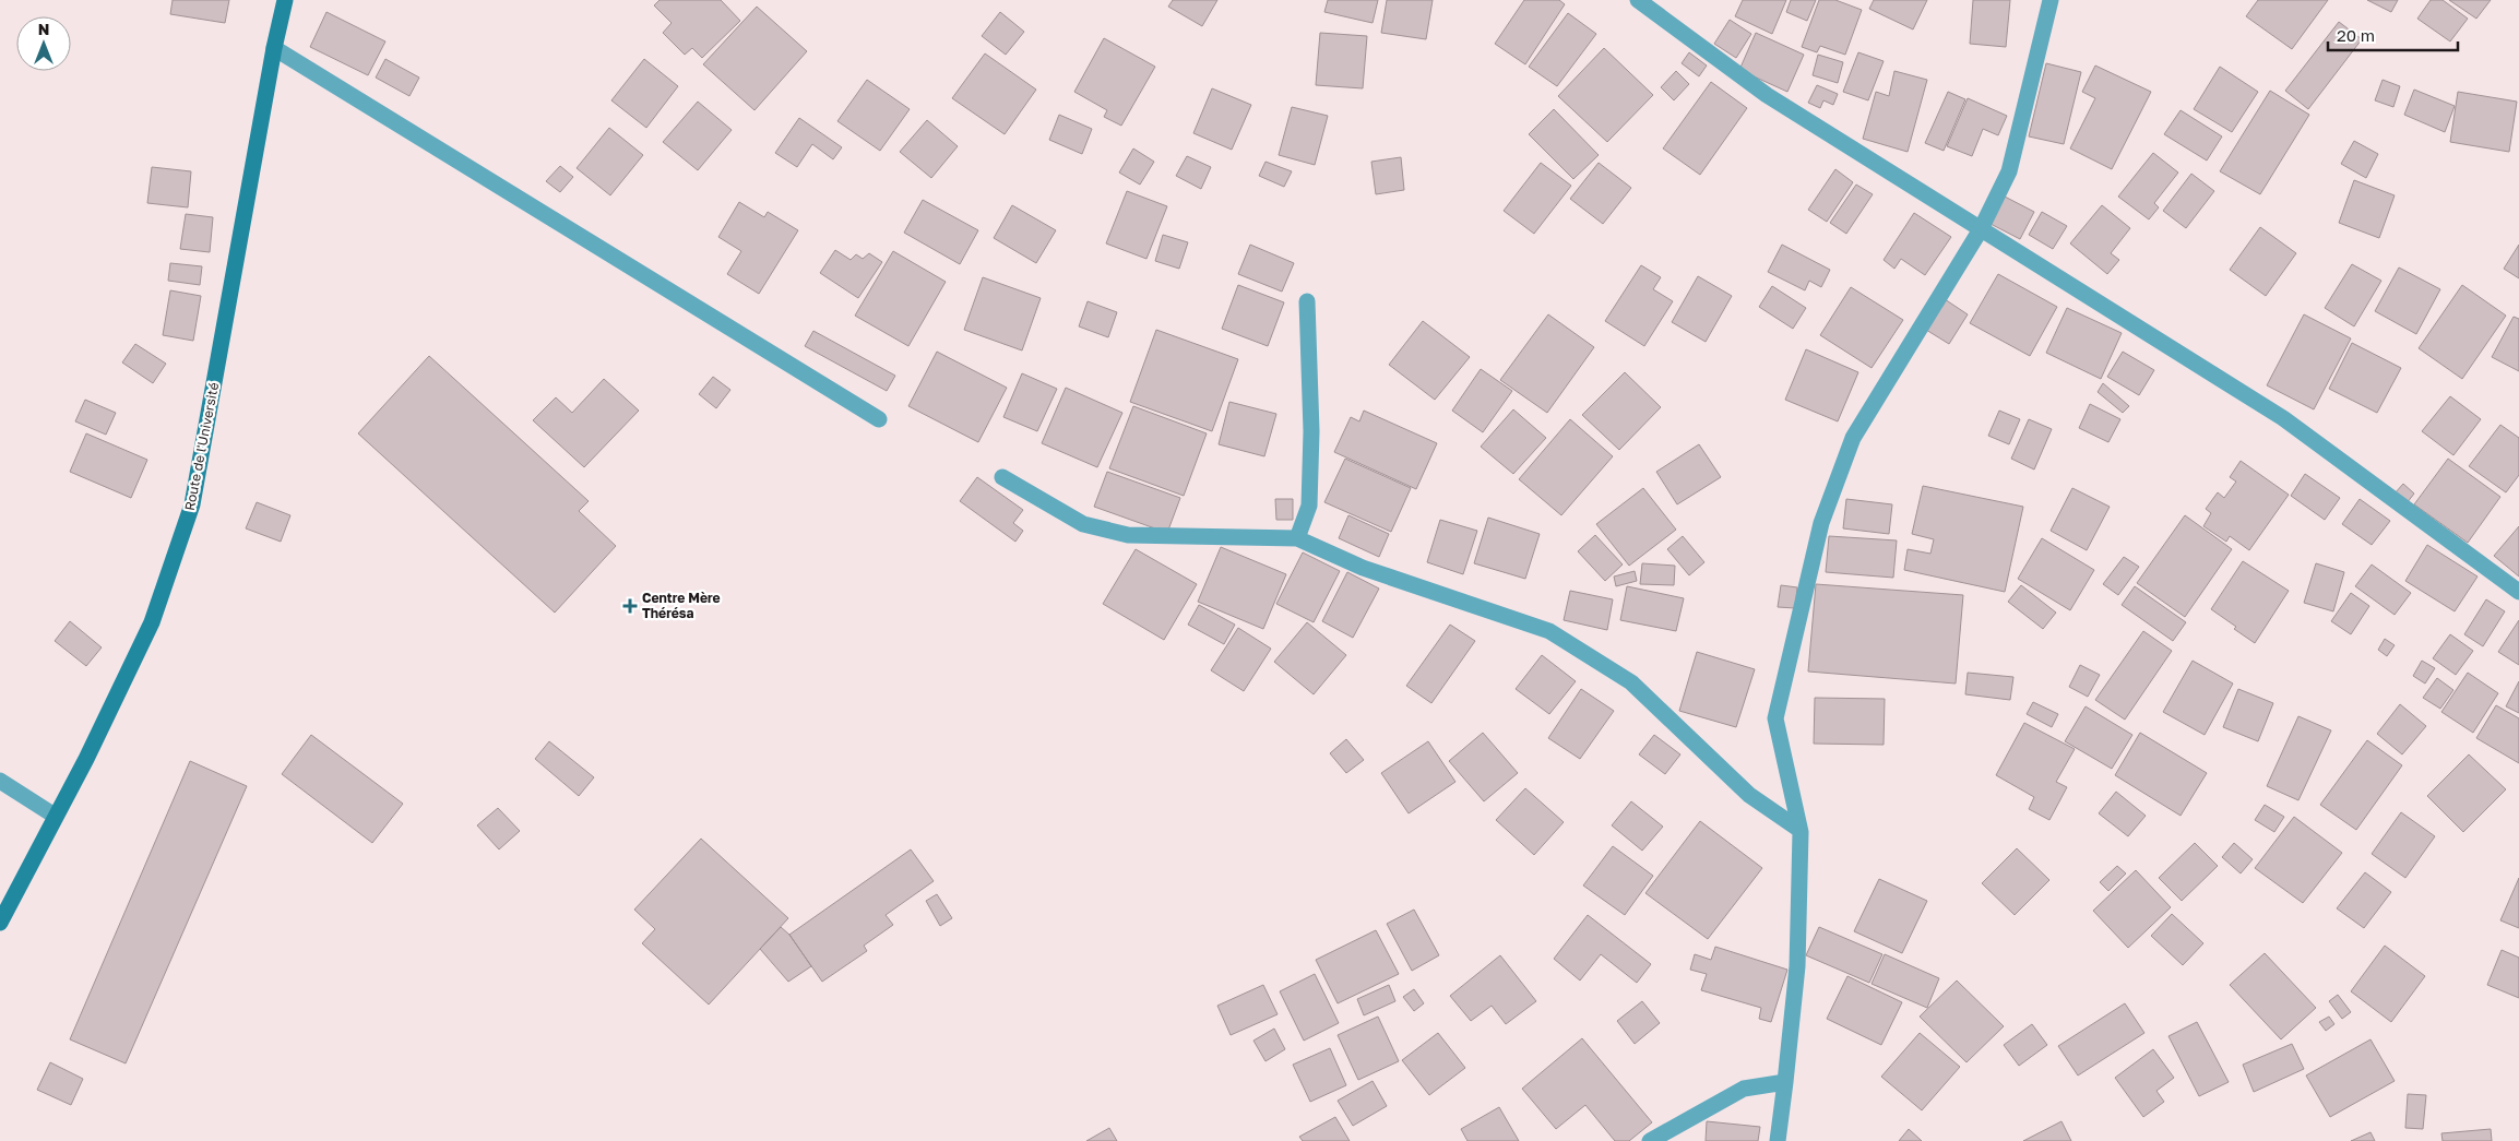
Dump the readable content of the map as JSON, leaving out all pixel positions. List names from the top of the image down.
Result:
{
  "streets": {
    "street": ["Route de l'Université"]
  },
  "places": {
    "health": ["Centre Mère Thérésa"]
  },
  "scale_bar": "20 m",
  "north": "top"
}
